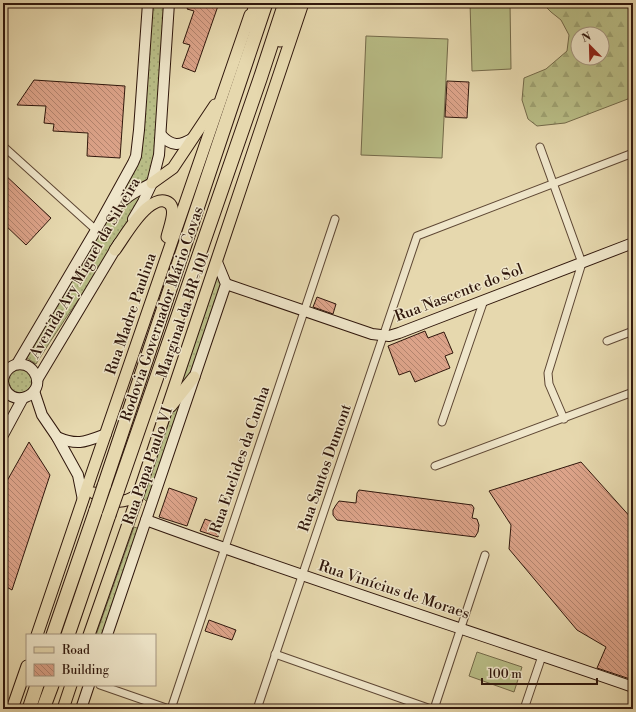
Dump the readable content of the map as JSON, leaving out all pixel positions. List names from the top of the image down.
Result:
{
  "streets": {
    "highway": ["Rodovia Governador Mário Covas"],
    "main road": ["Rua Madre Paulina", "Marginal da BR-101"],
    "street": [
      "Avenida Ary Miguel da Silveira",
      "Rua Nascente do Sol",
      "Rua Euclides da Cunha",
      "Rua Papa Paulo VI",
      "Rua Santos Dumont",
      "Rua Vinícius de Moraes"
    ]
  },
  "crossings": [
    ["Rua Nascente do Sol", "Rua Euclides da Cunha"],
    ["Rua Nascente do Sol", "Rua Papa Paulo VI"],
    ["Rua Nascente do Sol", "Rua Santos Dumont"],
    ["Rua Euclides da Cunha", "Rua Vinícius de Moraes"],
    ["Rua Papa Paulo VI", "Rua Vinícius de Moraes"],
    ["Rua Santos Dumont", "Rua Vinícius de Moraes"]
  ],
  "legend": ["Road", "Building"],
  "scale_bar": "100 m",
  "north": "top left"
}
